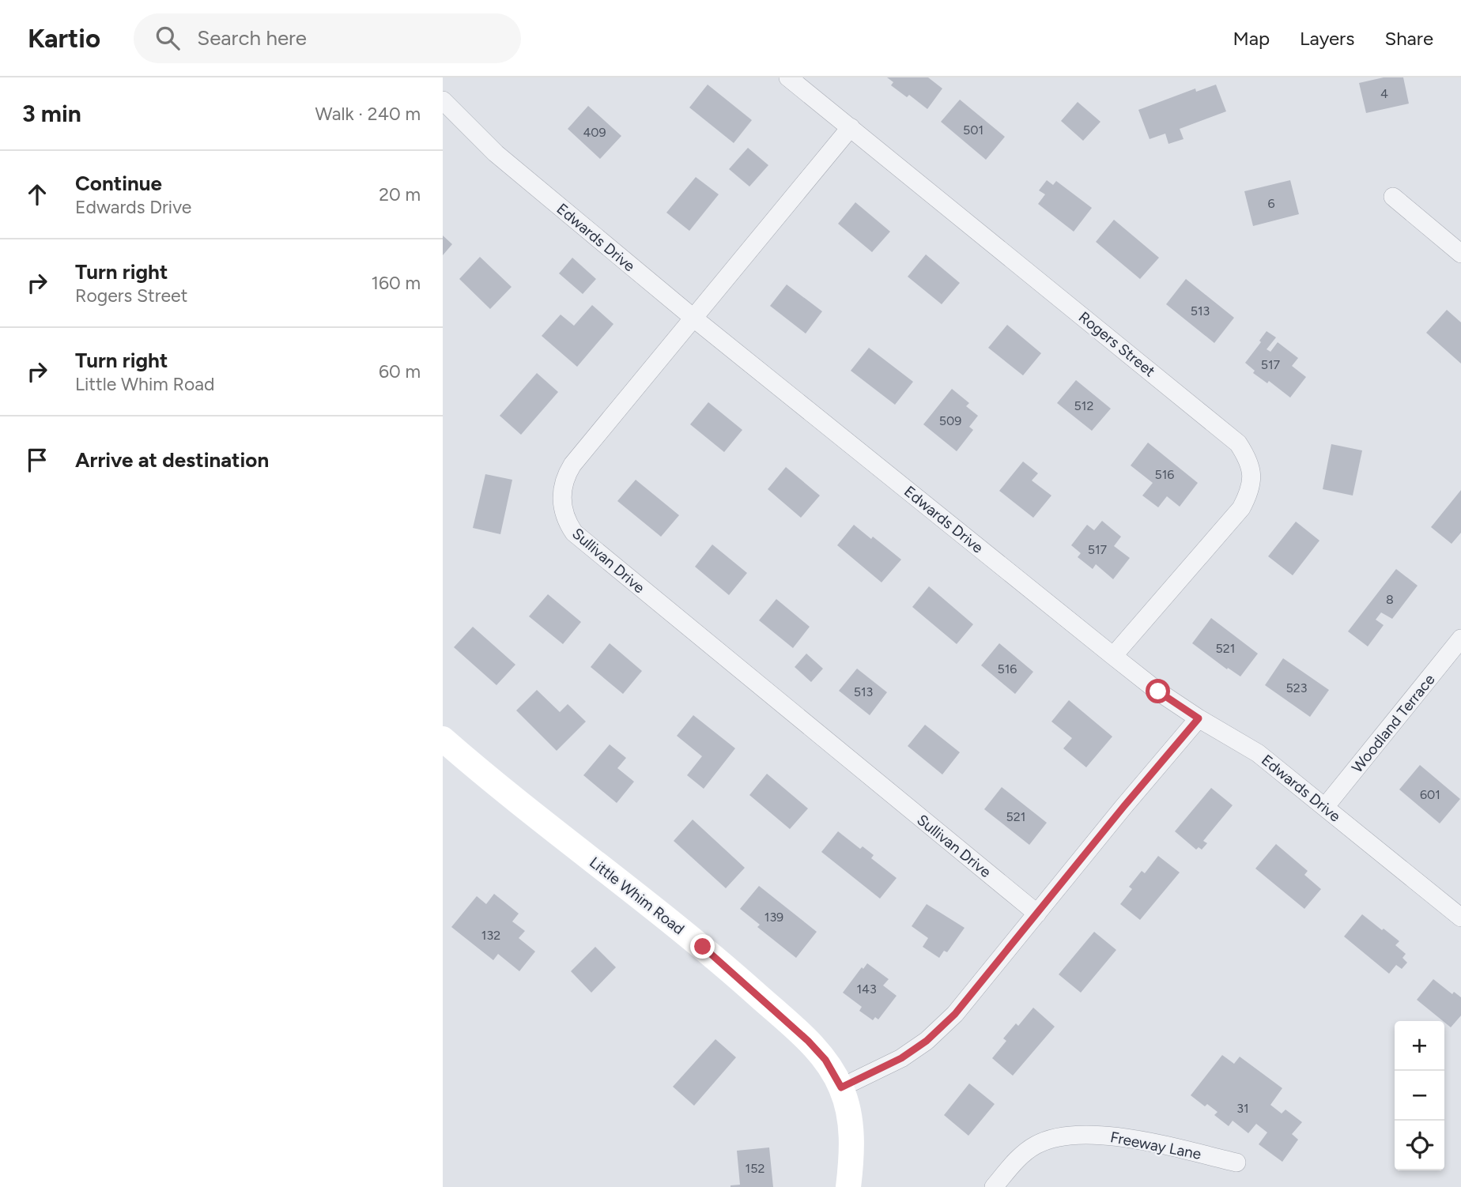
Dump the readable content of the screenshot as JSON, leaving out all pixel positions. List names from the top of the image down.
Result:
{
  "streets": {
    "street": [
      "Edwards Drive",
      "Rogers Street",
      "Sullivan Drive",
      "Woodland Terrace",
      "Little Whim Road",
      "Freeway Lane"
    ]
  },
  "crossings": [
    ["Edwards Drive", "Rogers Street"],
    ["Edwards Drive", "Sullivan Drive"],
    ["Edwards Drive", "Woodland Terrace"],
    ["Rogers Street", "Sullivan Drive"]
  ],
  "house_numbers": [
    "4",
    "501",
    "409",
    "6",
    "513",
    "517",
    "512",
    "509",
    "516",
    "517",
    "8",
    "521",
    "516",
    "523",
    "513",
    "601",
    "521",
    "139",
    "132",
    "143",
    "31",
    "152"
  ],
  "page": {
    "header": "Kartio",
    "search": "Search here",
    "nav": ["Map", "Layers", "Share"],
    "heading": ["3 min", "Walk · 240 m"],
    "list": [
      ["Continue", "Edwards Drive", "20 m"],
      ["Turn right", "Rogers Street", "160 m"],
      ["Turn right", "Little Whim Road", "60 m"],
      "Arrive at destination"
    ],
    "map_buttons": ["+", "−"]
  }
}
